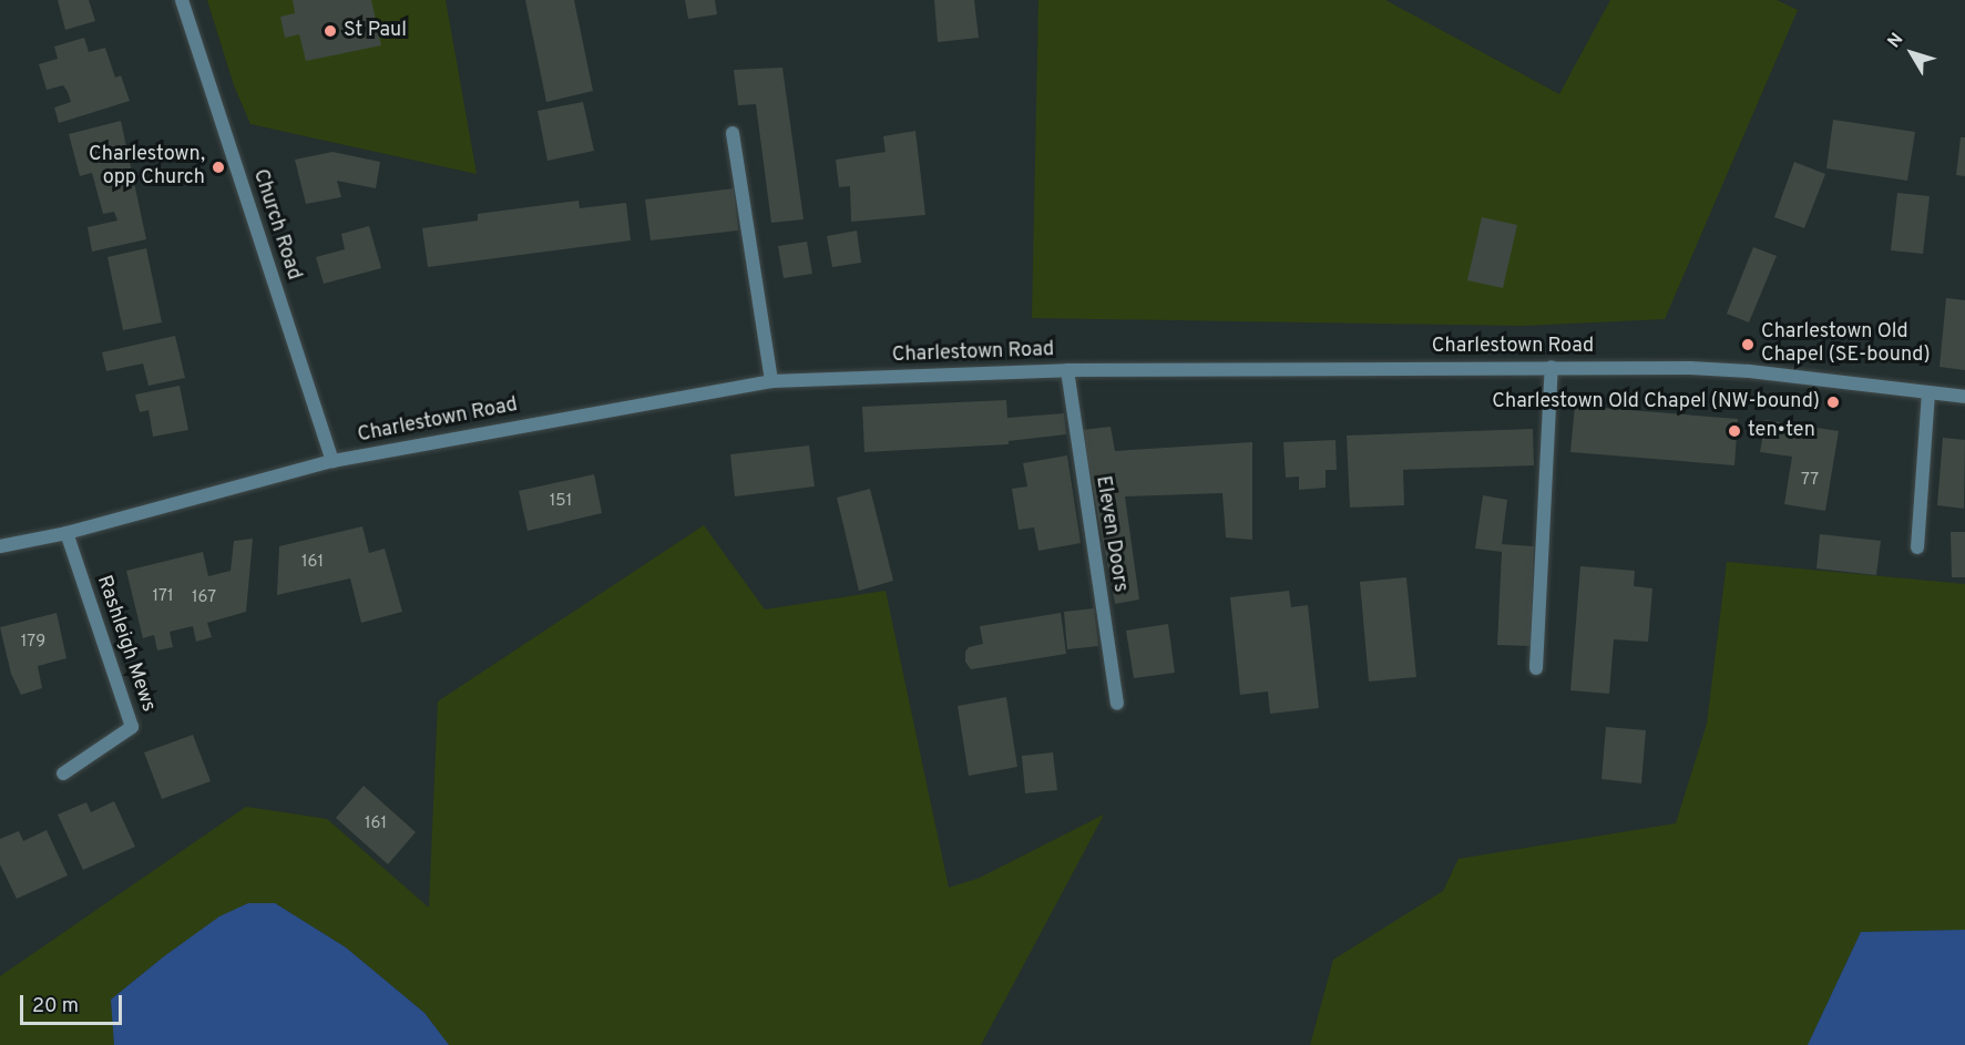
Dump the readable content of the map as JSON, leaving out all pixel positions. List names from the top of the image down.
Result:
{
  "streets": {
    "street": [
      "Church Road",
      "Charlestown Road",
      "Eleven Doors",
      "Rashleigh Mews"
    ]
  },
  "crossings": [
    ["Church Road", "Charlestown Road"],
    ["Charlestown Road", "Eleven Doors"],
    ["Charlestown Road", "Rashleigh Mews"]
  ],
  "places": [
    "St Paul",
    "Charlestown, opp Church",
    "Charlestown Old Chapel (SE-bound)",
    "Charlestown Old Chapel (NW-bound)",
    "ten•ten"
  ],
  "house_numbers": [
    "77",
    "151",
    "161",
    "171",
    "167",
    "179",
    "161"
  ],
  "scale_bar": "20 m",
  "north": "top left"
}
